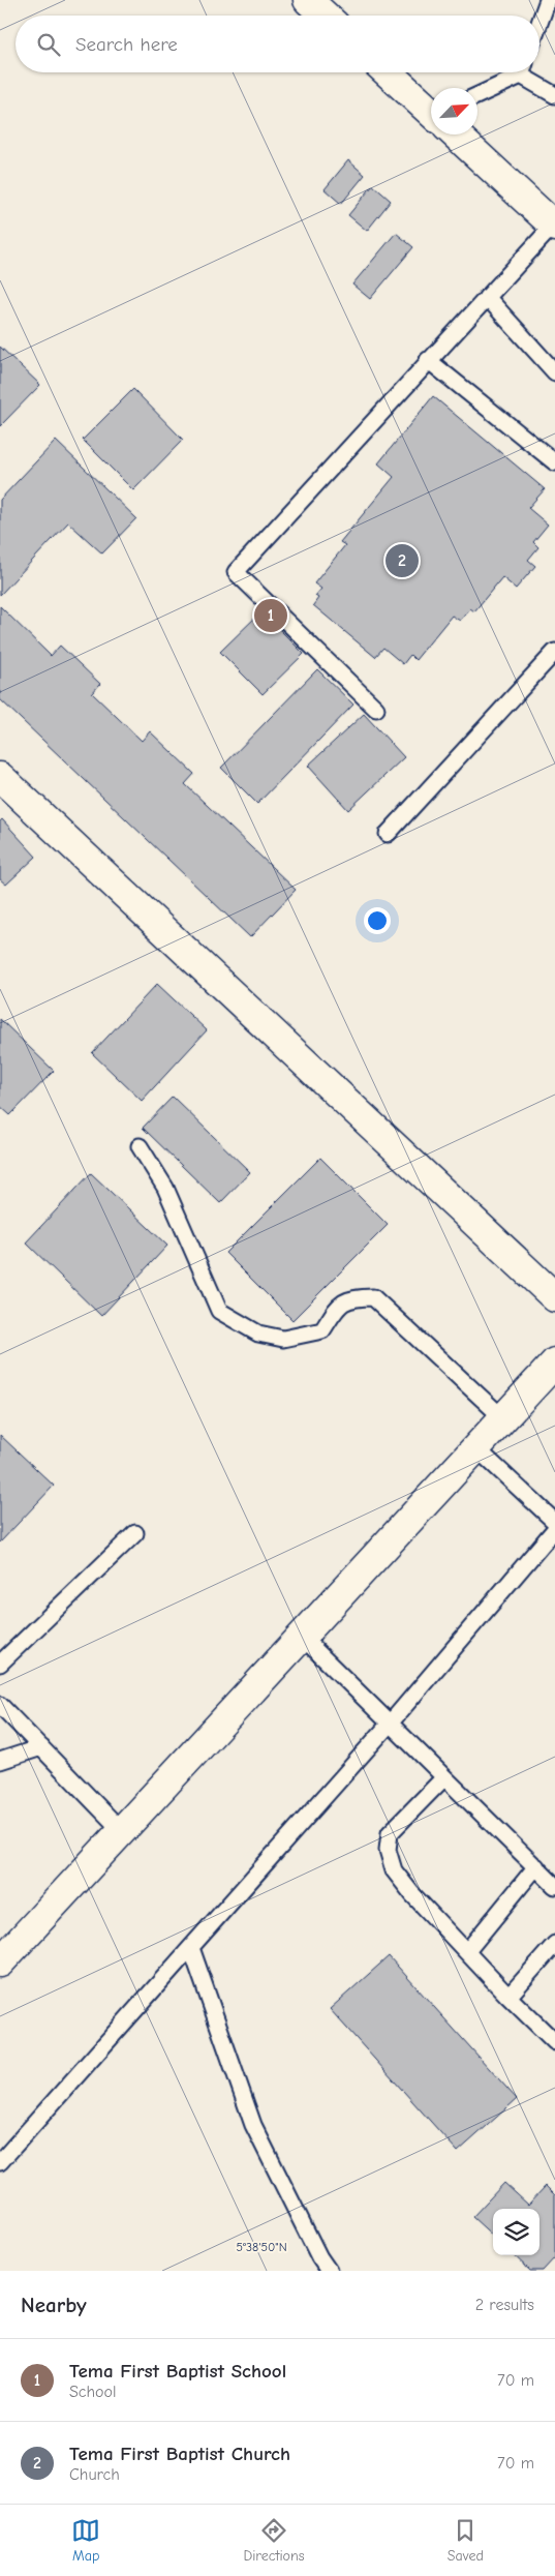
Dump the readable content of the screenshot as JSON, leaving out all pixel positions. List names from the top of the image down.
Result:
{
  "north": "top right",
  "page": {
    "search": "Search here",
    "pins": ["2", "1"],
    "heading": ["Nearby", "2 results"],
    "list": [
      {
        "mark": "1",
        "name": "Tema First Baptist School",
        "note": "School",
        "value": "70 m"
      },
      {
        "mark": "2",
        "name": "Tema First Baptist Church",
        "note": "Church",
        "value": "70 m"
      }
    ],
    "nav": ["Map", "Directions", "Saved"]
  },
  "coordinates": ["5°38'50\"N"]
}
